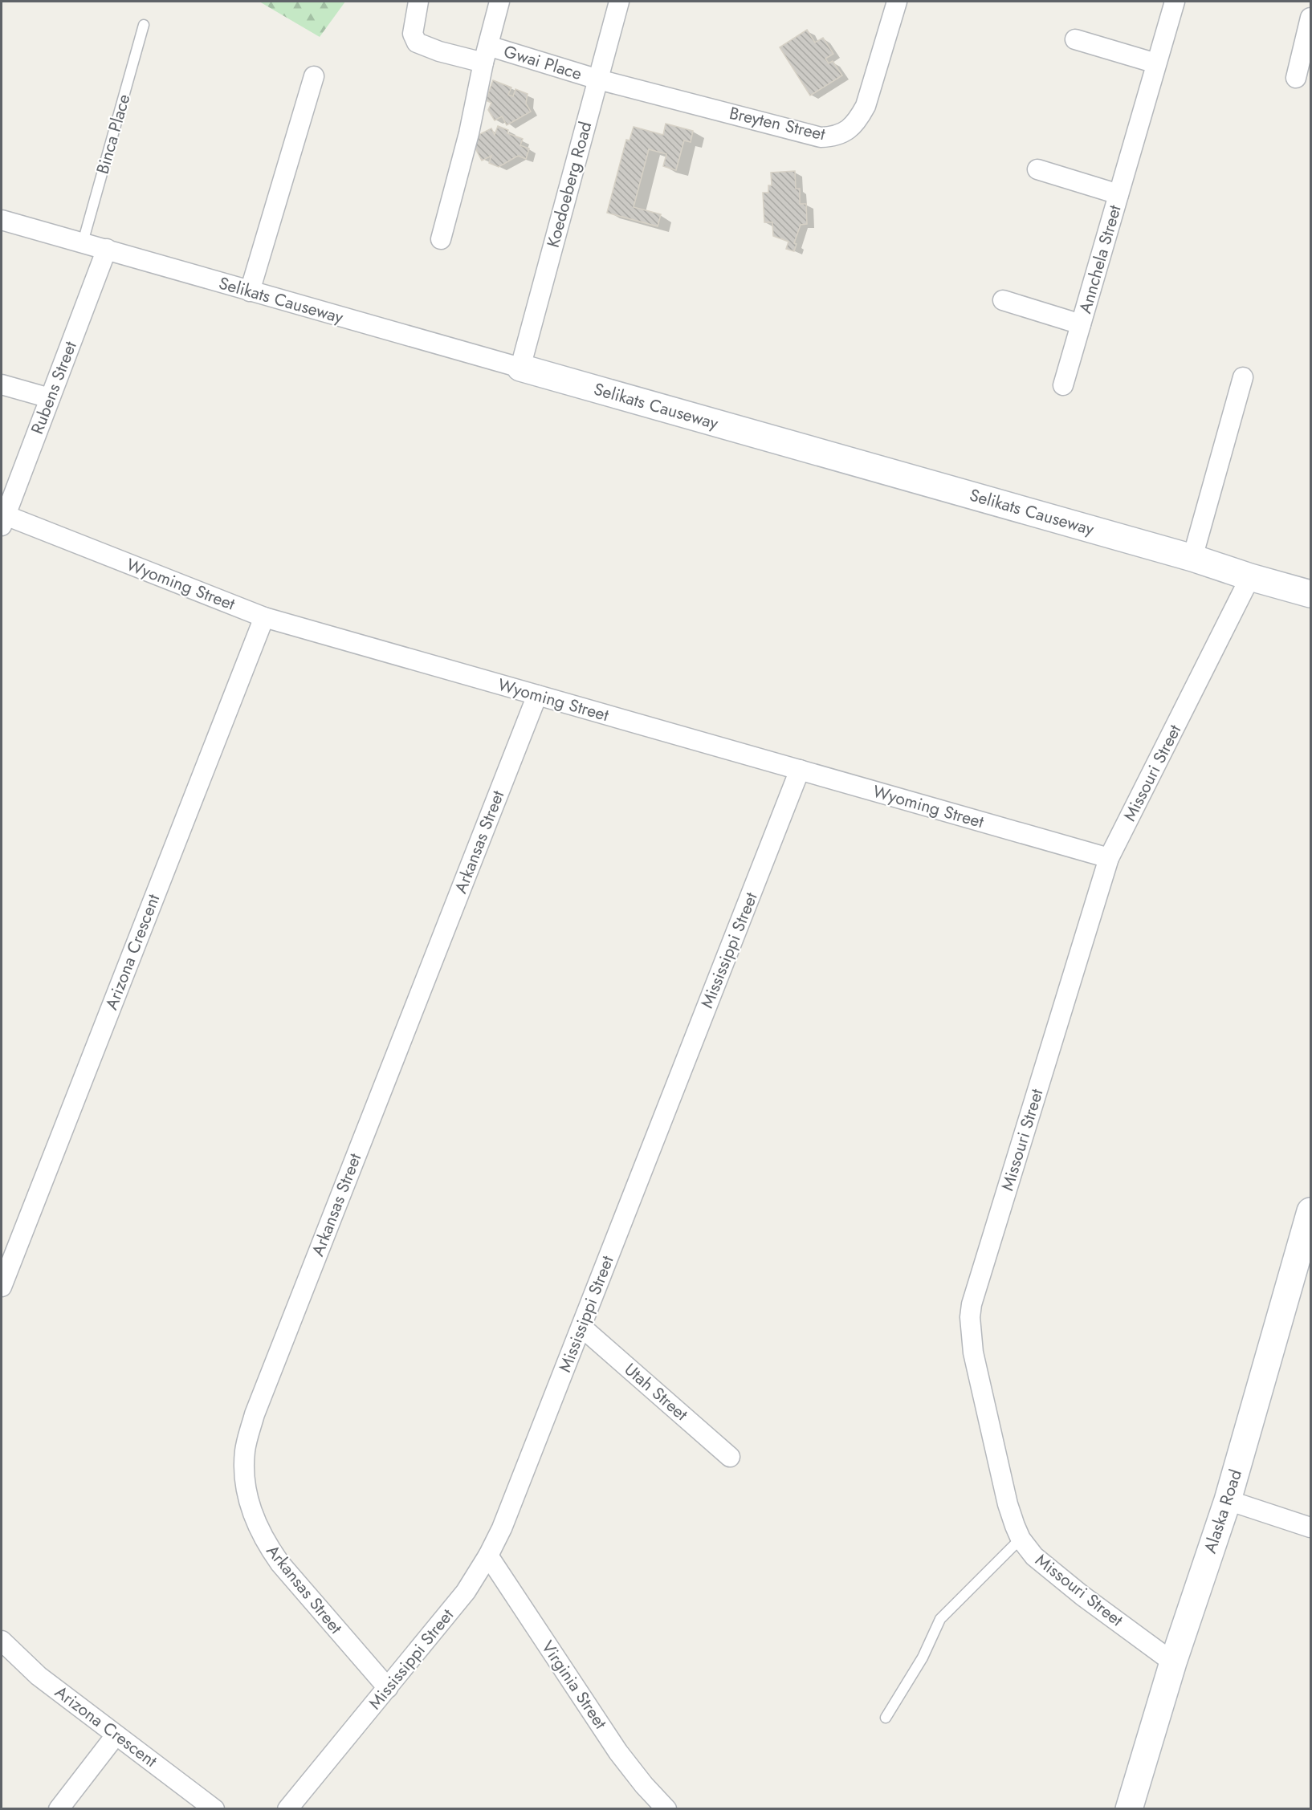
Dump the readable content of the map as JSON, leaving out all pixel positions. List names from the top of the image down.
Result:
{
  "streets": {
    "street": [
      "Gwai Place",
      "Breyten Street",
      "Koedoeberg Road",
      "Annchela Street",
      "Selikats Causeway",
      "Rubens Street",
      "Wyoming Street",
      "Missouri Street",
      "Arkansas Street",
      "Mississippi Street",
      "Arizona Crescent",
      "Utah Street",
      "Alaska Road",
      "Virginia Street"
    ],
    "lane": ["Binca Place"]
  },
  "crossings": [
    ["Gwai Place", "Breyten Street"],
    ["Gwai Place", "Koedoeberg Road"],
    ["Breyten Street", "Koedoeberg Road"],
    ["Binca Place", "Selikats Causeway"],
    ["Koedoeberg Road", "Selikats Causeway"],
    ["Selikats Causeway", "Rubens Street"],
    ["Selikats Causeway", "Missouri Street"],
    ["Rubens Street", "Wyoming Street"],
    ["Wyoming Street", "Missouri Street"],
    ["Wyoming Street", "Arkansas Street"],
    ["Wyoming Street", "Mississippi Street"],
    ["Wyoming Street", "Arizona Crescent"],
    ["Missouri Street", "Alaska Road"],
    ["Arkansas Street", "Mississippi Street"],
    ["Mississippi Street", "Utah Street"],
    ["Mississippi Street", "Virginia Street"]
  ]
}
